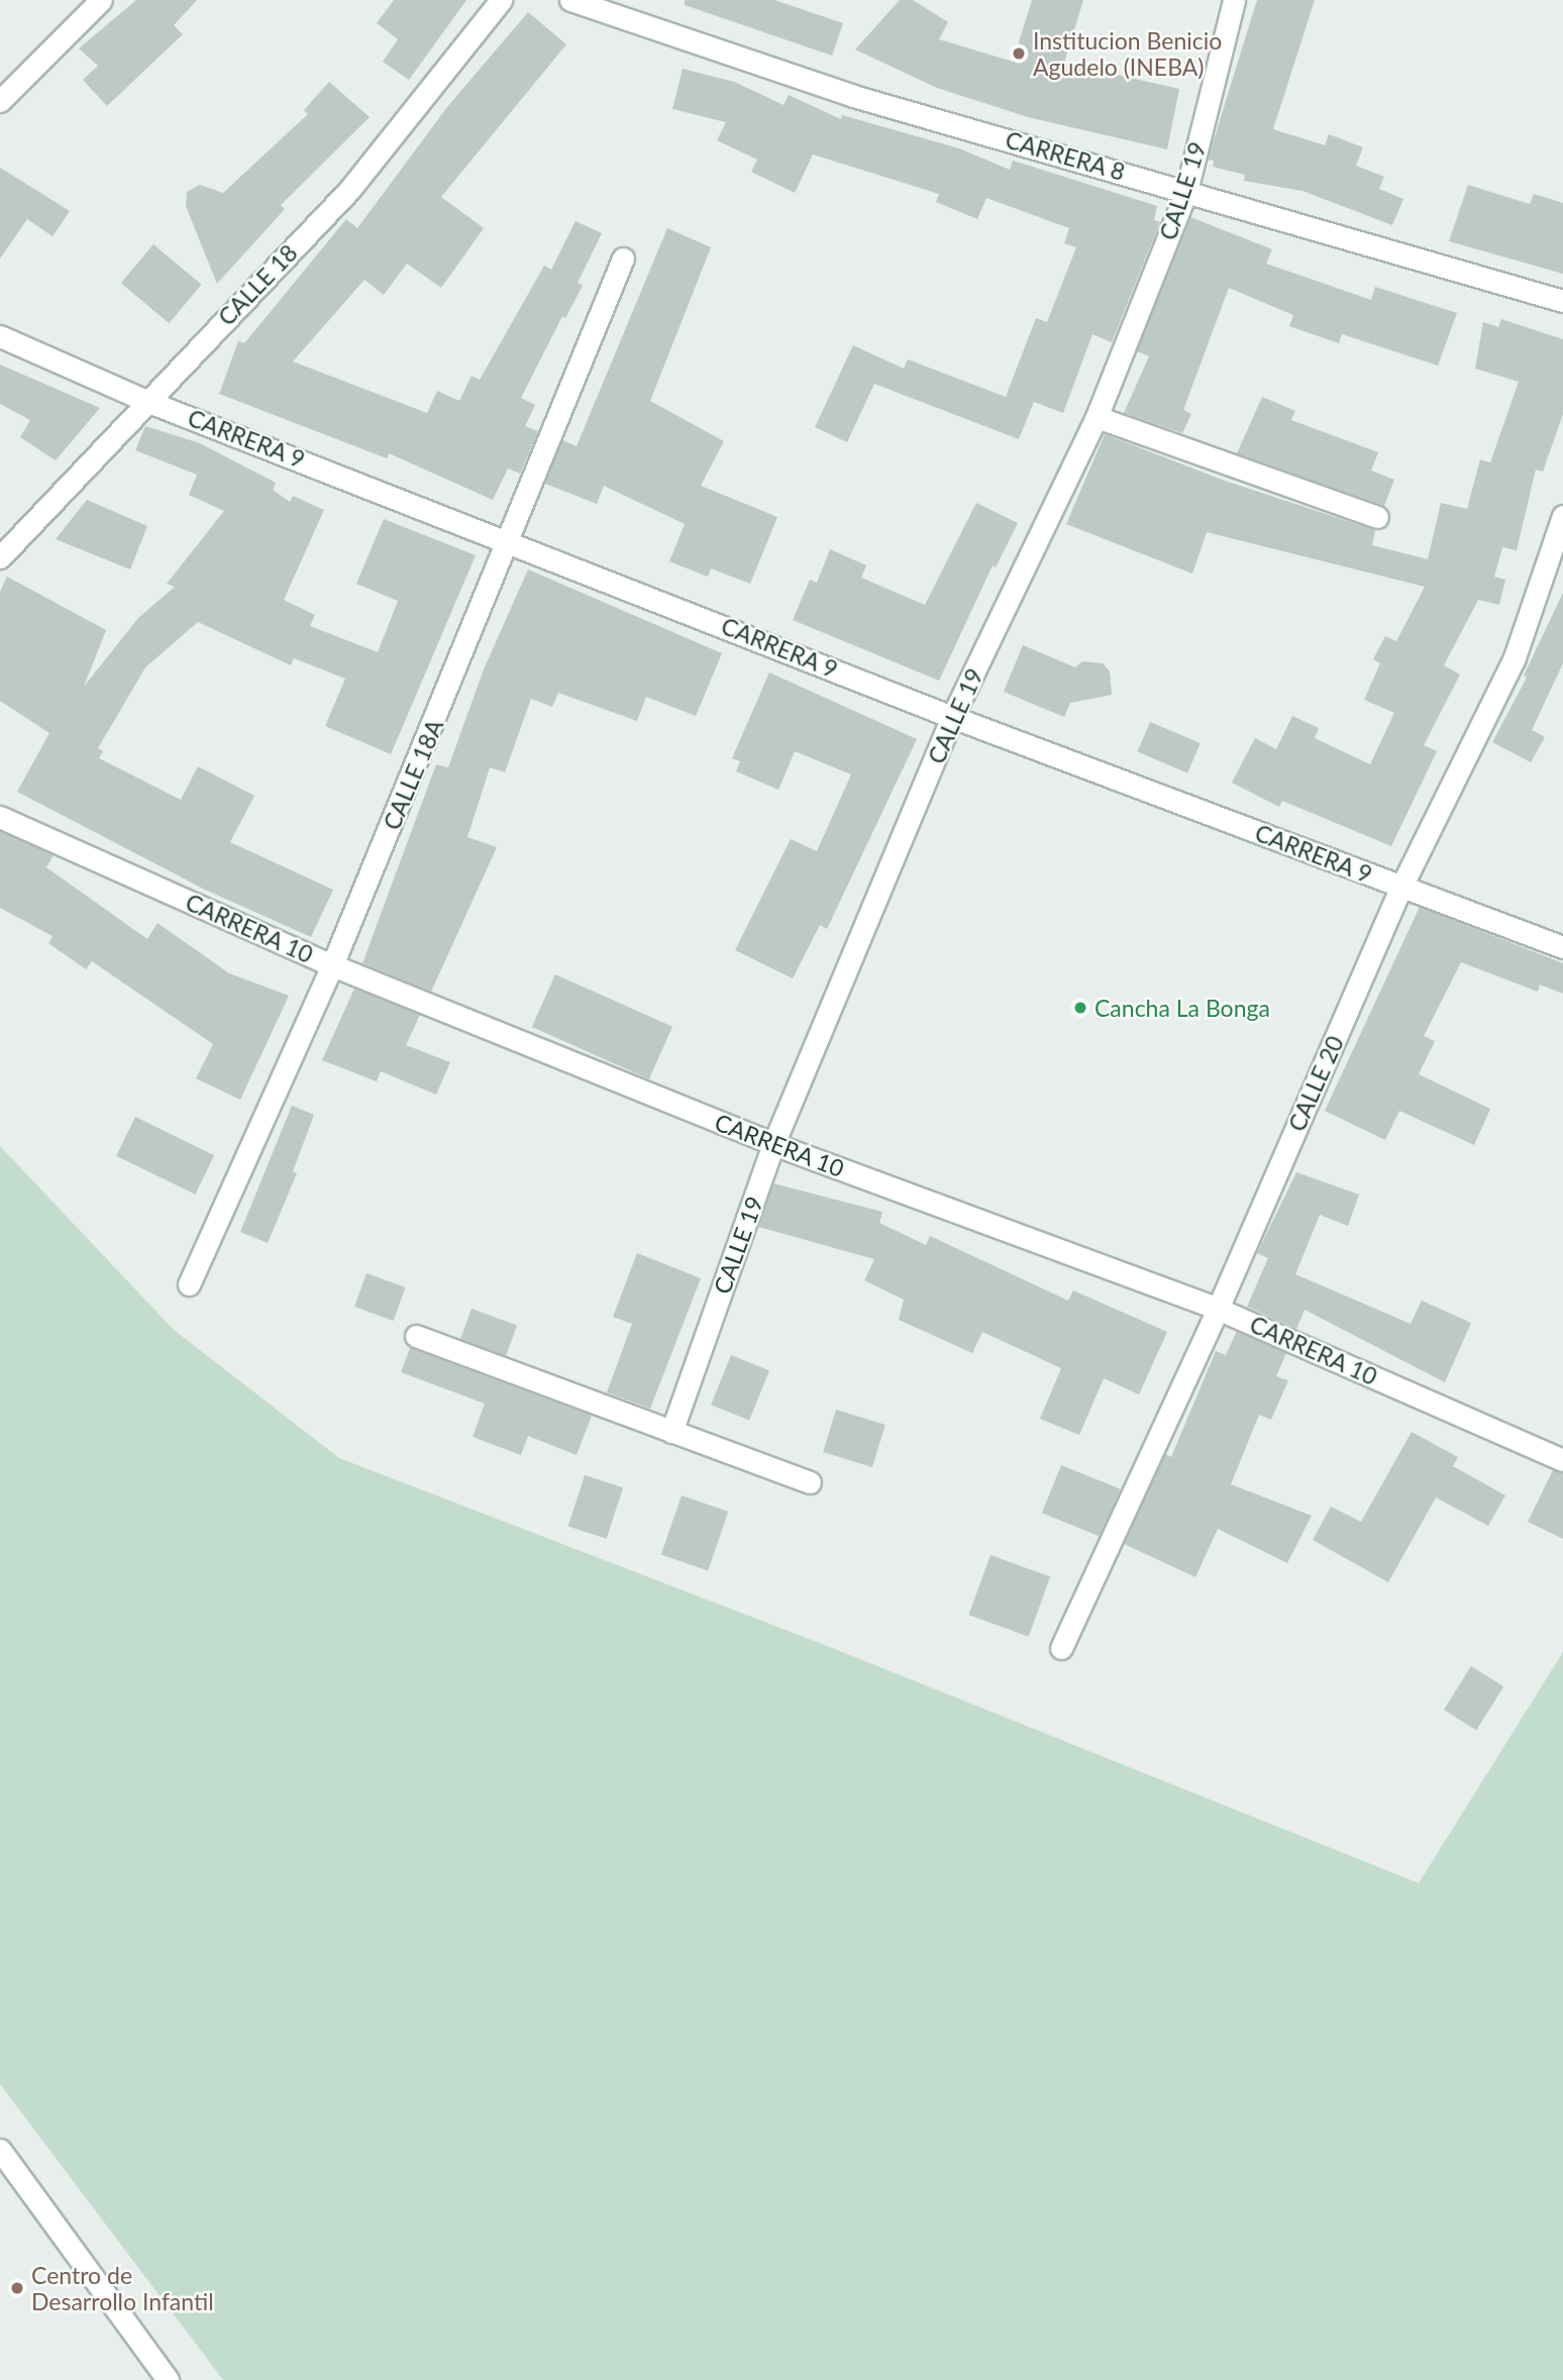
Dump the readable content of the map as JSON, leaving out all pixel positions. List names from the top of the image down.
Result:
{
  "streets": {
    "street": [
      "CARRERA 8",
      "CALLE 19",
      "CALLE 18",
      "CARRERA 9",
      "CALLE 18A",
      "CARRERA 10",
      "CALLE 20"
    ]
  },
  "crossings": [
    ["CARRERA 8", "CALLE 19"],
    ["CALLE 19", "CARRERA 9"],
    ["CALLE 19", "CARRERA 10"],
    ["CALLE 18", "CARRERA 9"],
    ["CARRERA 9", "CALLE 18A"],
    ["CARRERA 9", "CALLE 20"],
    ["CALLE 18A", "CARRERA 10"],
    ["CARRERA 10", "CALLE 20"]
  ],
  "places": ["Institucion Benicio Agudelo (INEBA)", "Cancha La Bonga", "Centro de Desarrollo Infantil"]
}
